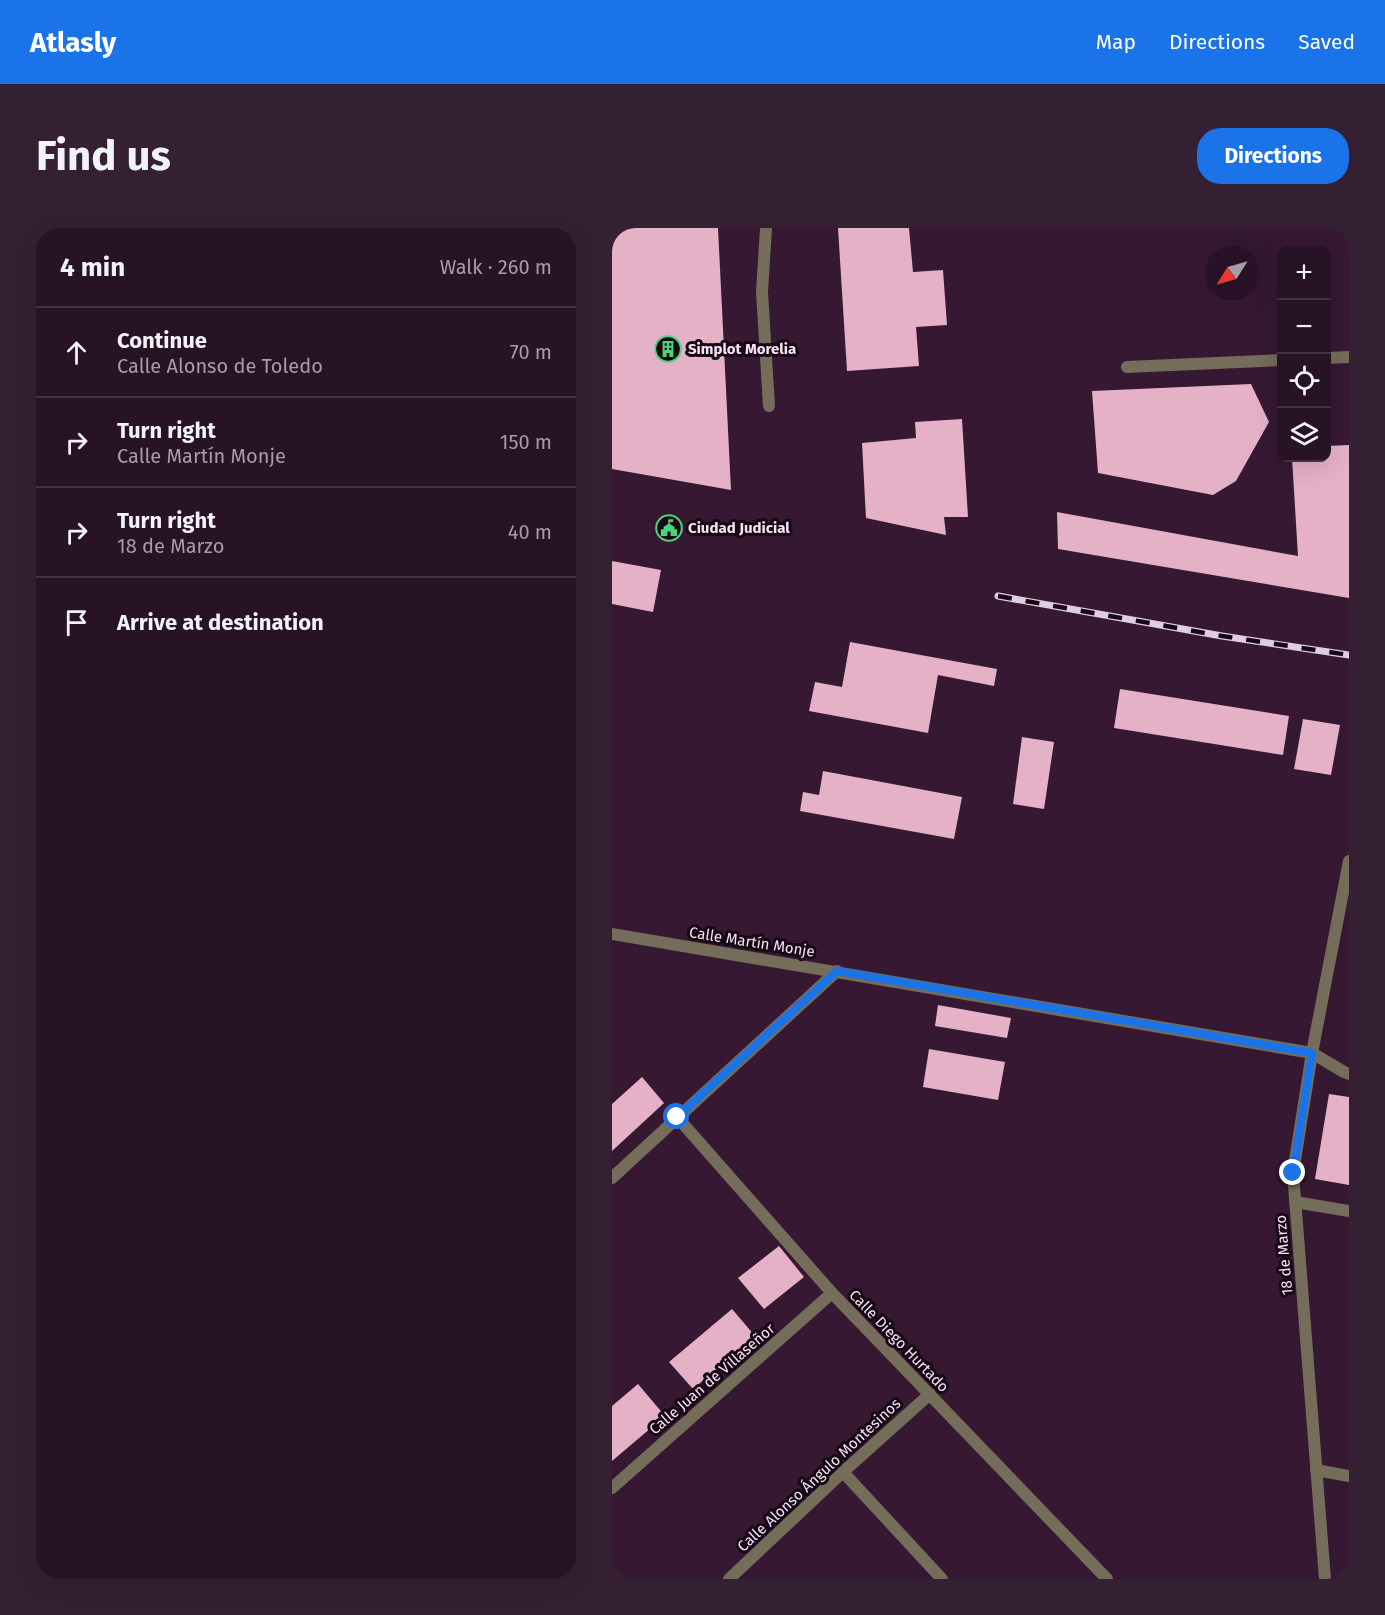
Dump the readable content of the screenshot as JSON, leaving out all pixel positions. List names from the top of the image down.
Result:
{
  "streets": {
    "street": [
      "Calle Martín Monje",
      "18 de Marzo",
      "Calle Diego Hurtado",
      "Calle Juan de Villaseñor",
      "Calle Alonso Ángulo Montesinos"
    ]
  },
  "crossings": [
    ["Calle Martín Monje", "18 de Marzo"],
    ["Calle Diego Hurtado", "Calle Juan de Villaseñor"],
    ["Calle Diego Hurtado", "Calle Alonso Ángulo Montesinos"]
  ],
  "places": {
    "building": ["Simplot Morelia"],
    "public building": ["Ciudad Judicial"]
  },
  "north": "bottom left",
  "page": {
    "header": "Atlasly",
    "nav": ["Map", "Directions", "Saved"],
    "buttons": "Directions",
    "title": "Find us",
    "heading": ["4 min", "Walk · 260 m"],
    "map_buttons": ["+", "−"],
    "list": [
      ["Continue", "Calle Alonso de Toledo", "70 m"],
      ["Turn right", "Calle Martín Monje", "150 m"],
      ["Turn right", "18 de Marzo", "40 m"],
      "Arrive at destination"
    ]
  }
}
